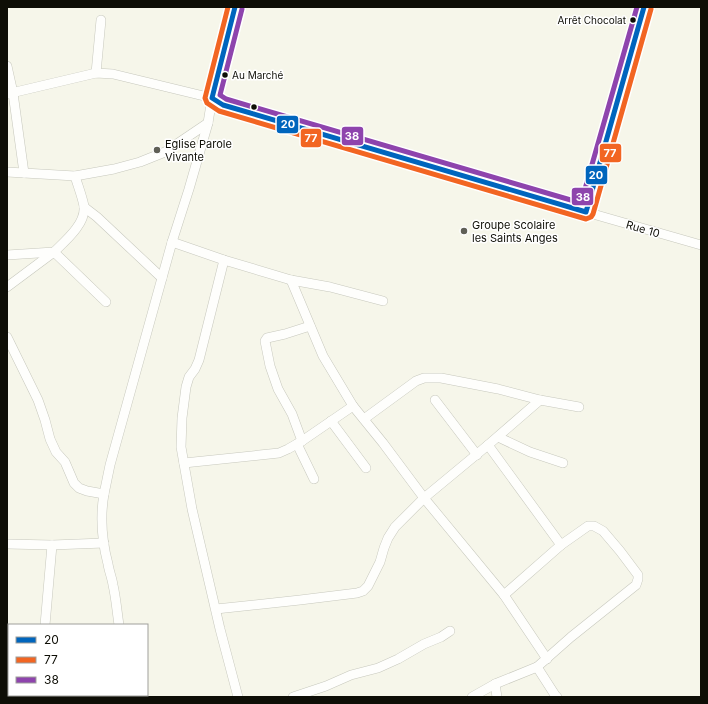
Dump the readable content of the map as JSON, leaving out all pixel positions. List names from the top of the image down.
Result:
{
  "streets": {
    "street": ["Rue 10"]
  },
  "places": [
    "Arrêt Chocolat",
    "Au Marché",
    "Eglise Parole Vivante",
    "Groupe Scolaire les Saints Anges"
  ],
  "lines": ["transit line 20", "transit line 77", "transit line 38"],
  "legend": ["20", "77", "38"]
}
